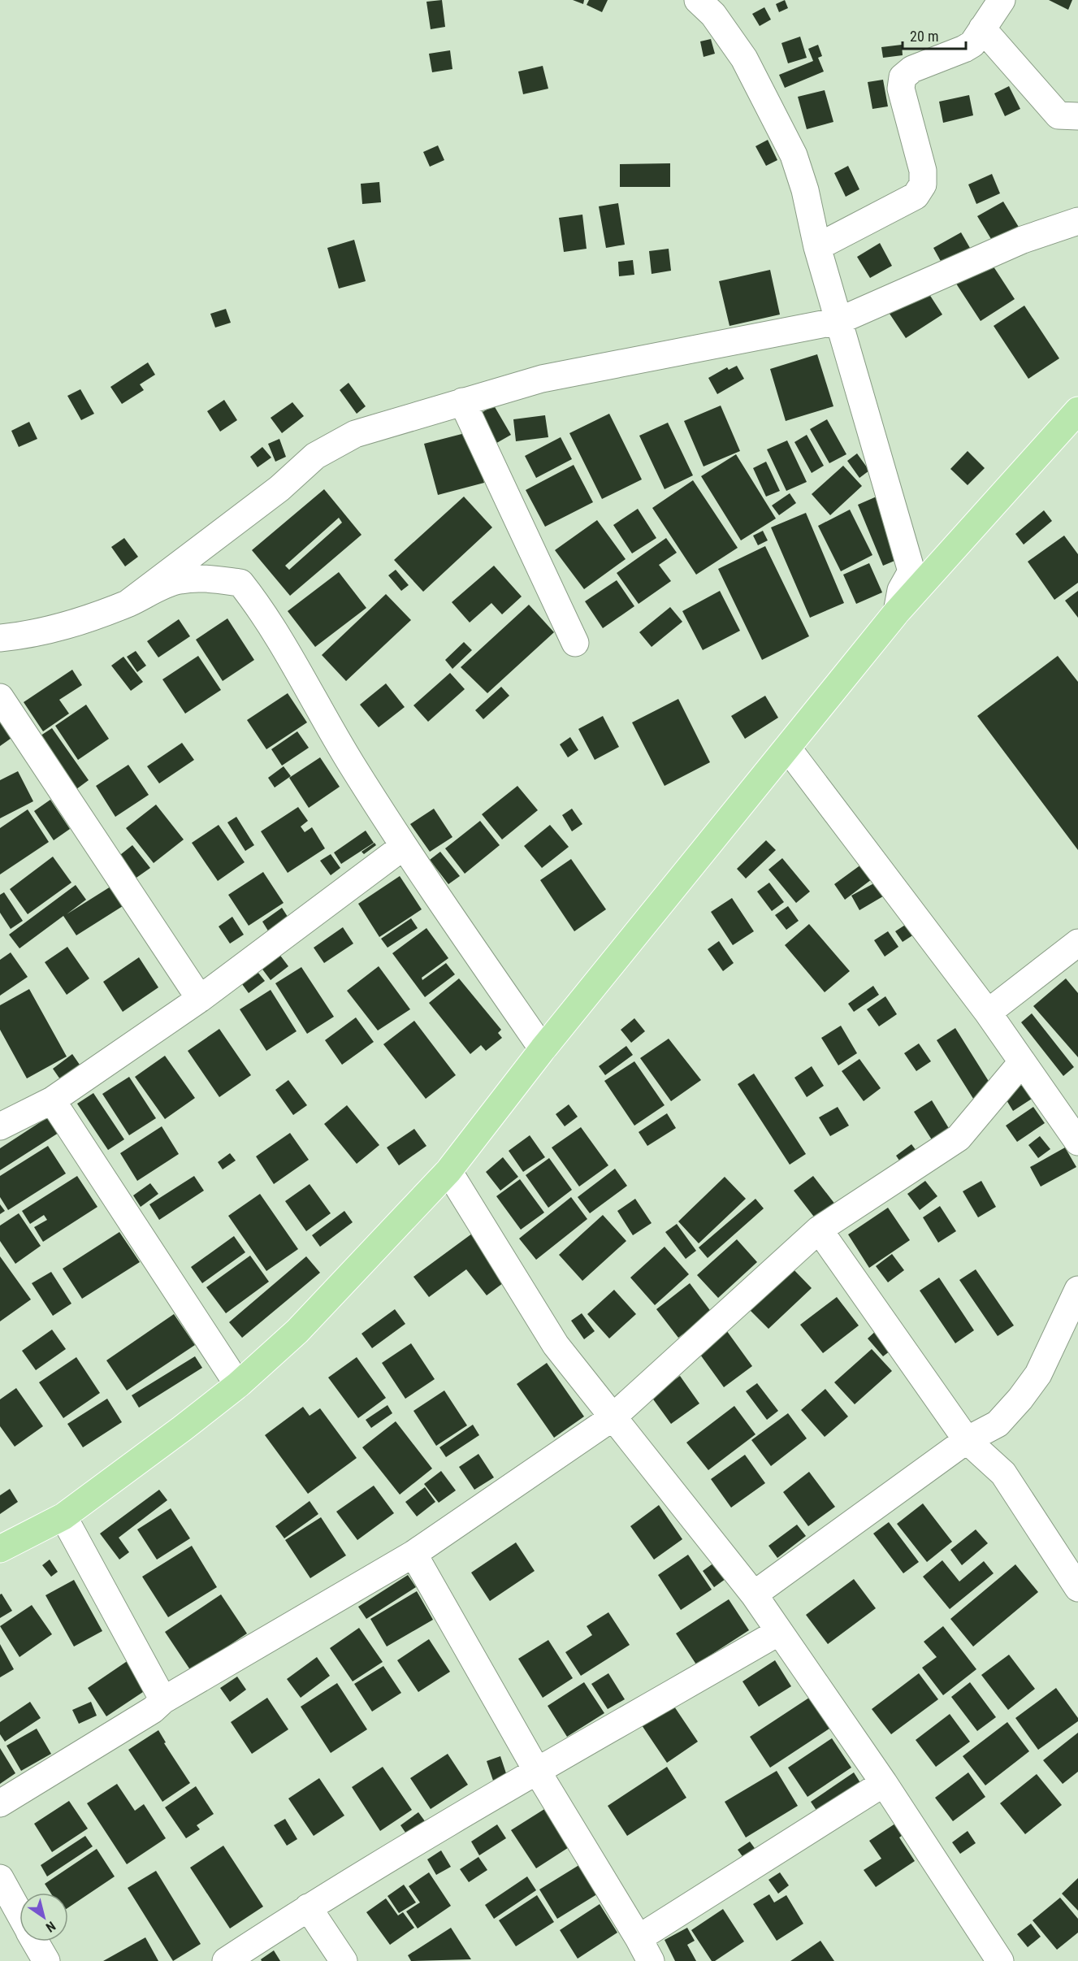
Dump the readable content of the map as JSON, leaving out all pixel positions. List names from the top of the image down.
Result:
{
  "scale_bar": "20 m",
  "north": "bottom right"
}
